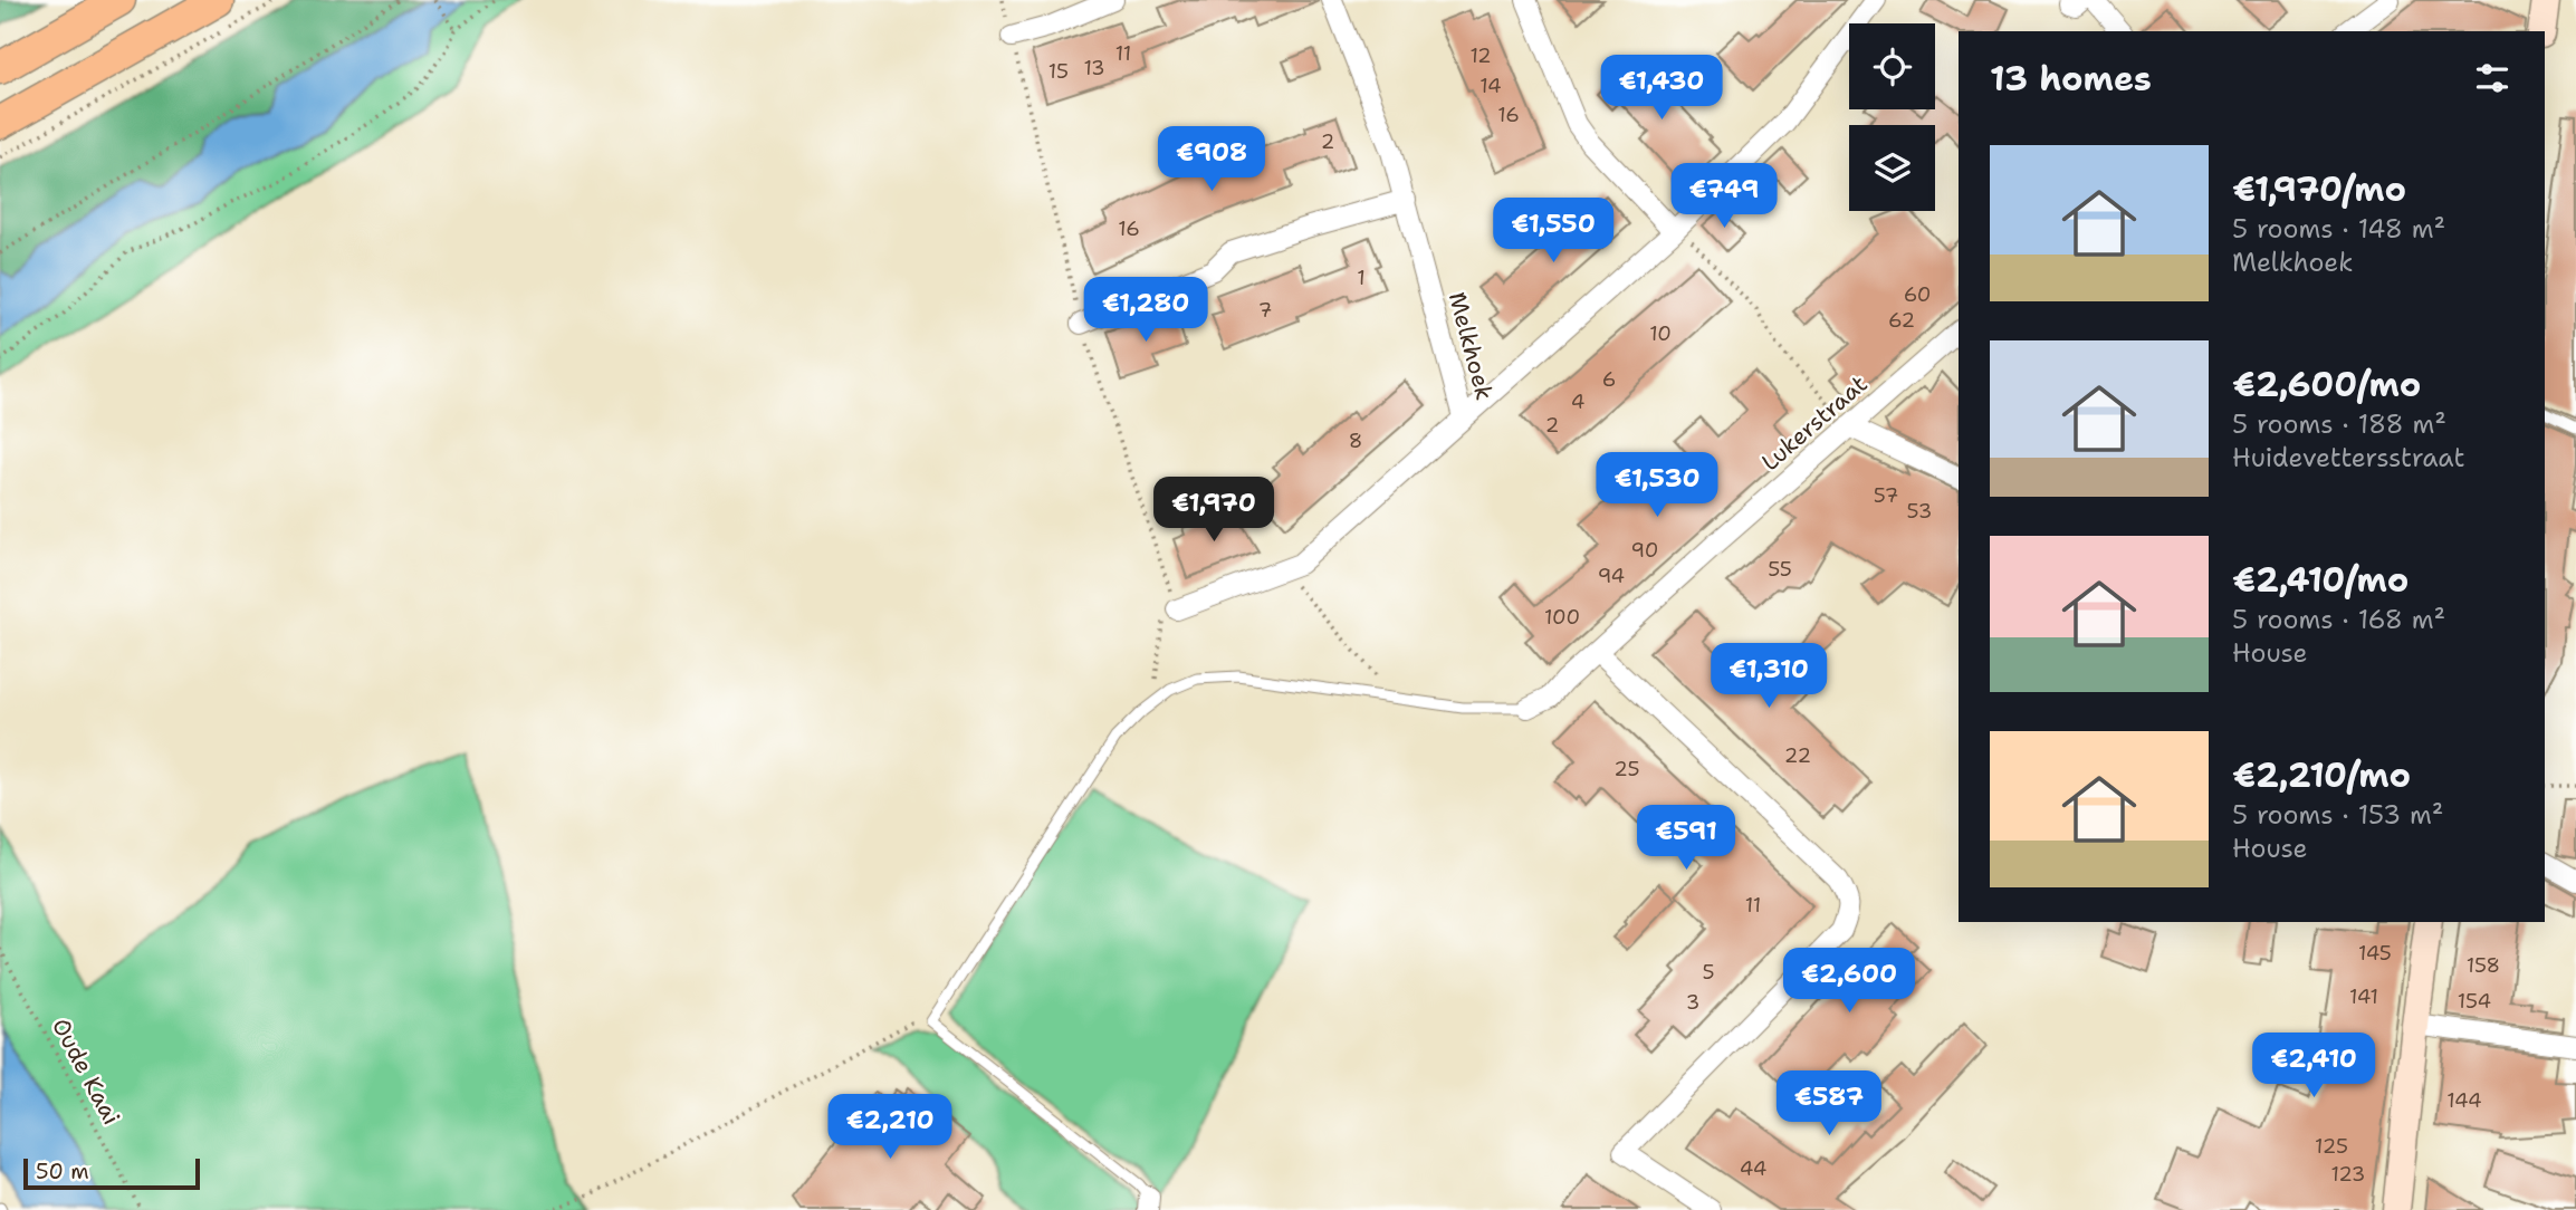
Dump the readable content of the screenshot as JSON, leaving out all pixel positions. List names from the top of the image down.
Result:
{
  "streets": {
    "street": ["Melkhoek", "Lukerstraat"],
    "path": ["Oude Kaai"]
  },
  "house_numbers": [
    "11",
    "12",
    "13",
    "15",
    "14",
    "16",
    "2",
    "16",
    "1",
    "60",
    "7",
    "62",
    "10",
    "6",
    "4",
    "2",
    "8",
    "57",
    "53",
    "90",
    "55",
    "94",
    "100",
    "22",
    "25",
    "11",
    "145",
    "158",
    "5",
    "141",
    "154",
    "3",
    "144",
    "125",
    "44",
    "123"
  ],
  "scale_bar": "50 m",
  "page": {
    "heading": "13 homes",
    "price": [
      "€1,430",
      "€908",
      "€749",
      "€1,550",
      "€1,280",
      "€1,530",
      "€1,970",
      "€1,310",
      "€591",
      "€2,600",
      "€2,410",
      "€587",
      "€2,210"
    ],
    "list": [
      {
        "name": "€1,970/mo",
        "note": "5 rooms · 148 m² · Melkhoek"
      },
      {
        "name": "€2,600/mo",
        "note": "5 rooms · 188 m² · Huidevettersstraat"
      },
      {
        "name": "€2,410/mo",
        "note": "5 rooms · 168 m² · House"
      },
      {
        "name": "€2,210/mo",
        "note": "5 rooms · 153 m² · House"
      }
    ],
    "scale": "50 m"
  }
}
